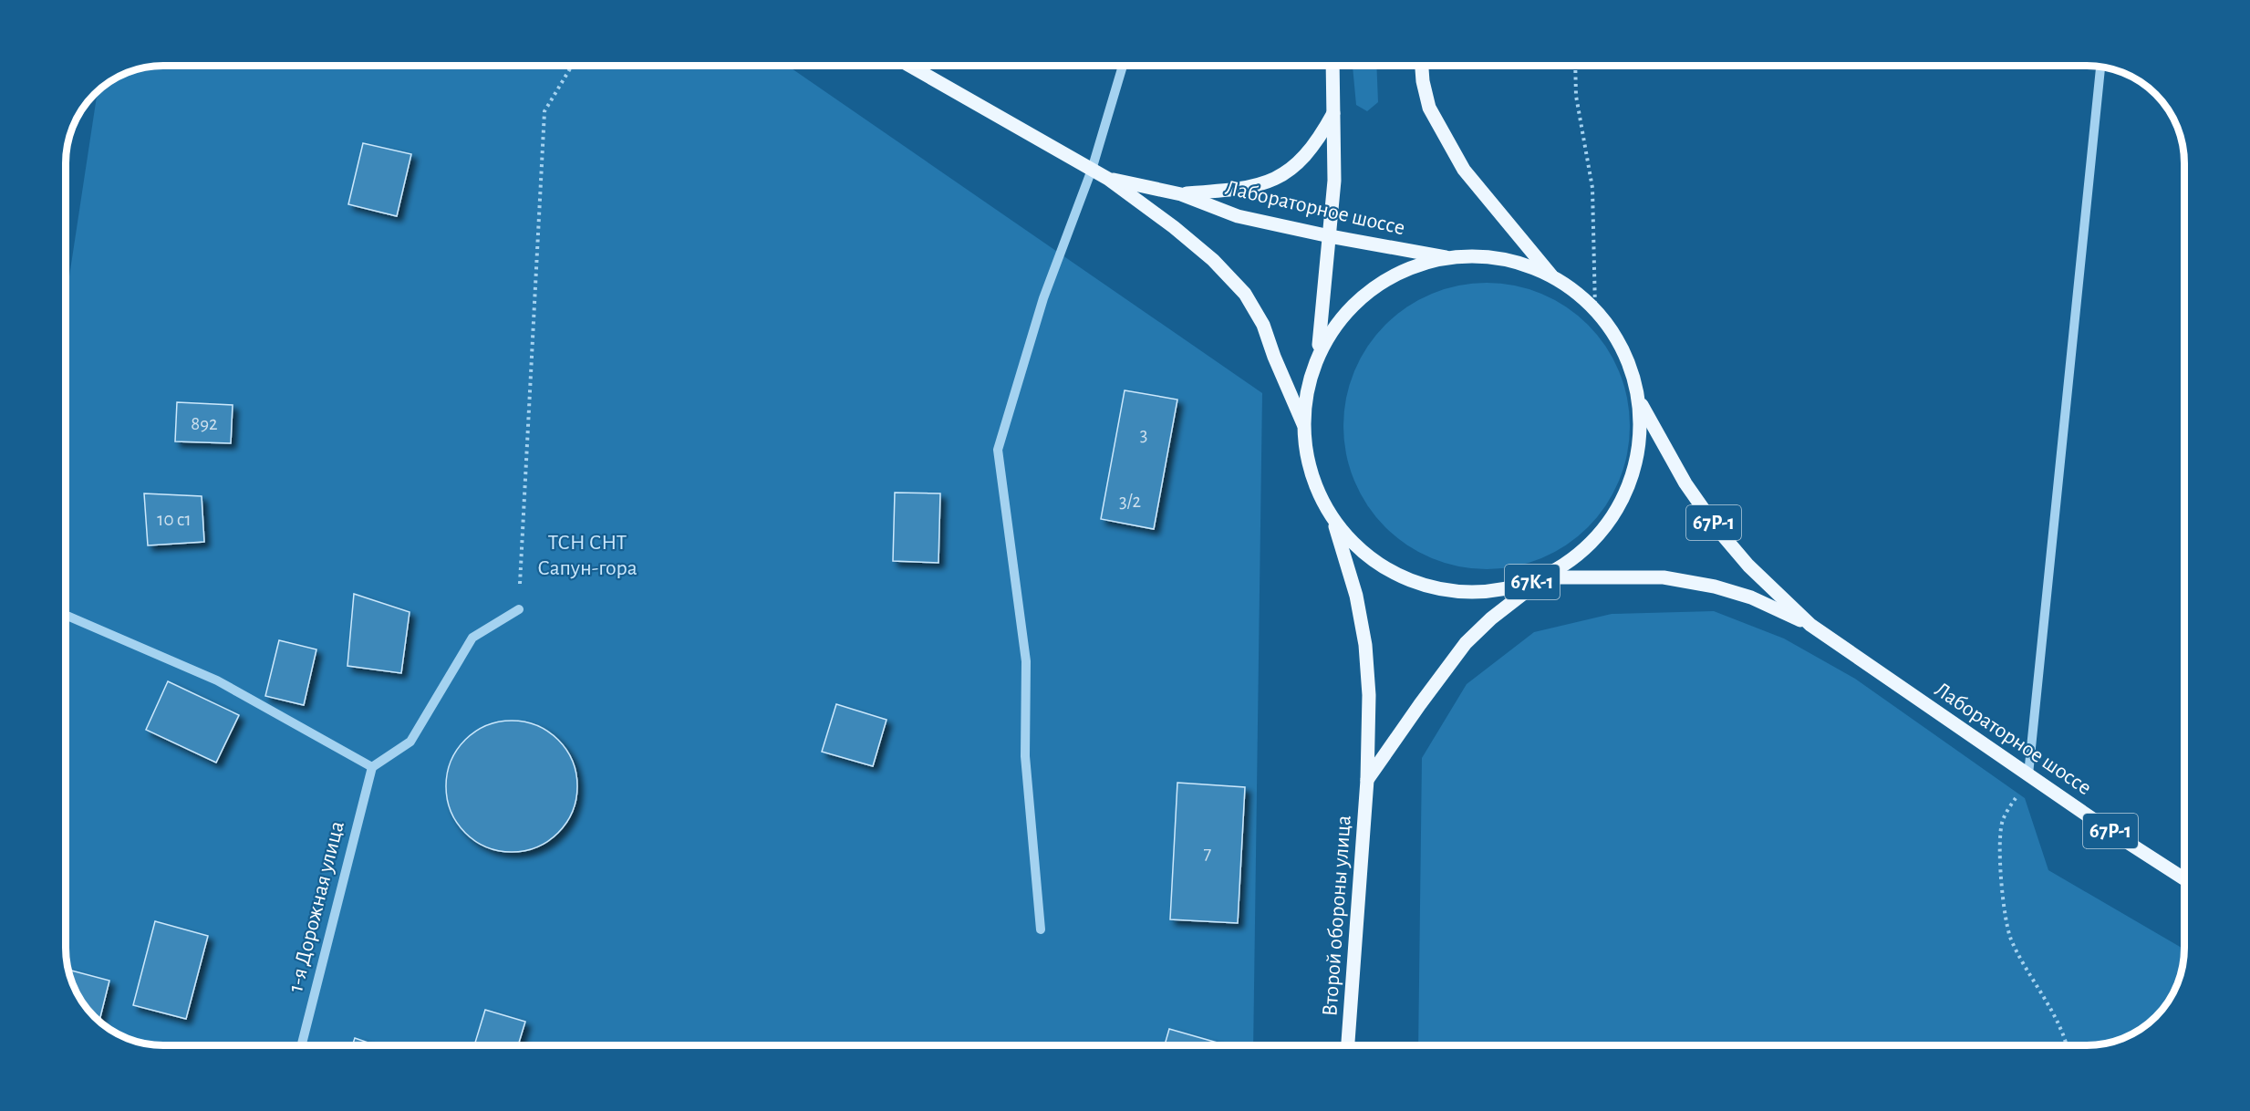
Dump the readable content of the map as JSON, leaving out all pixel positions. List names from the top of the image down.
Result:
{
  "streets": {
    "main road": [
      "Лабораторное шоссе",
      "67Р-1",
      "67К-1",
      "Второй обороны улица"
    ],
    "lane": ["1-я Дорожная улица"]
  },
  "crossings": [
    ["Лабораторное шоссе", "67К-1"],
    ["67К-1", "Второй обороны улица"]
  ],
  "parks": ["ТСН СНТ Сапун-гора"],
  "house_numbers": [
    "892",
    "3",
    "3/2",
    "10 с1",
    "7"
  ]
}
